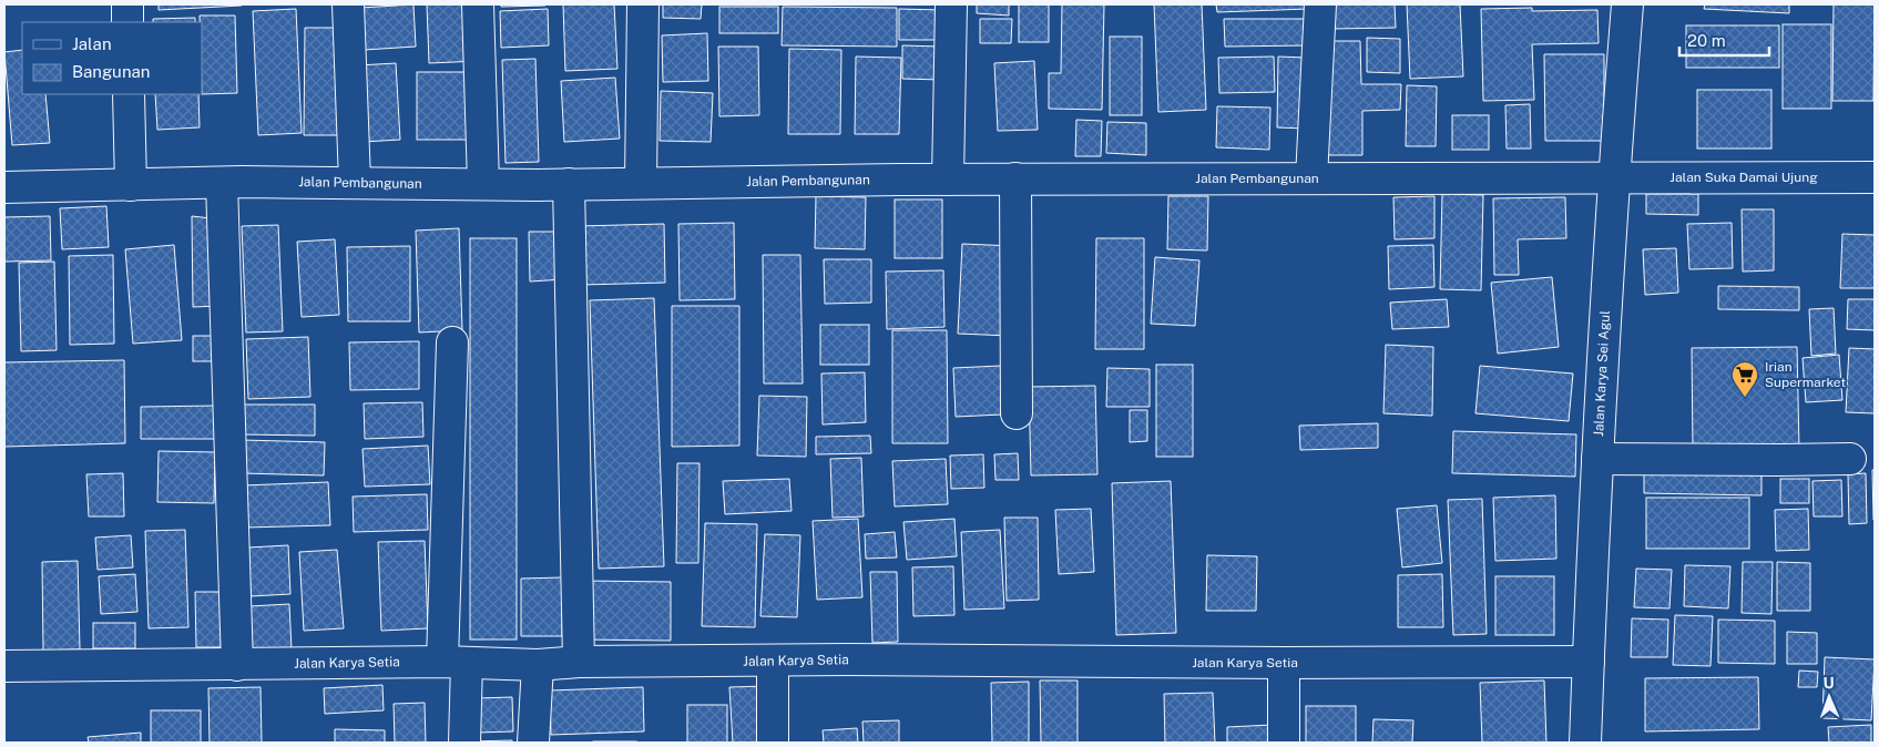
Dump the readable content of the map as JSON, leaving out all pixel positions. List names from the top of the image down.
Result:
{
  "streets": {
    "street": [
      "Jalan Suka Damai Ujung",
      "Jalan Pembangunan",
      "Jalan Karya Sei Agul",
      "Jalan Karya Setia"
    ]
  },
  "crossings": [
    ["Jalan Suka Damai Ujung", "Jalan Pembangunan"],
    ["Jalan Suka Damai Ujung", "Jalan Karya Sei Agul"],
    ["Jalan Pembangunan", "Jalan Karya Sei Agul"],
    ["Jalan Karya Sei Agul", "Jalan Karya Setia"]
  ],
  "places": {
    "supermarket": ["Irian Supermarket"]
  },
  "legend": ["Jalan", "Bangunan"],
  "scale_bar": "20 m",
  "north": "top"
}
